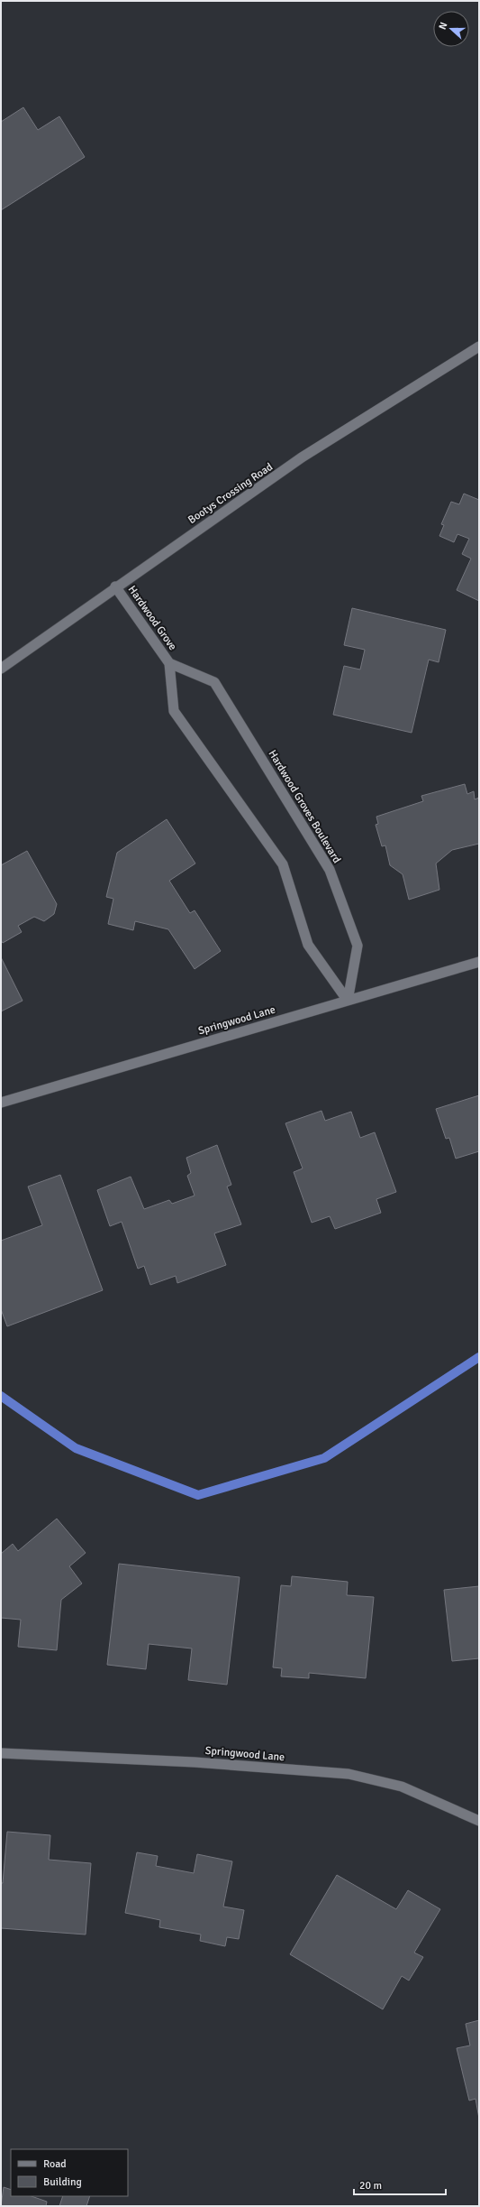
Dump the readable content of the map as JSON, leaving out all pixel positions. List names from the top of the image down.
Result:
{
  "streets": {
    "street": [
      "Bootys Crossing Road",
      "Hardwood Grove",
      "Hardwood Groves Boulevard",
      "Springwood Lane"
    ]
  },
  "crossings": [
    ["Bootys Crossing Road", "Hardwood Grove"],
    ["Hardwood Grove", "Hardwood Groves Boulevard"],
    ["Hardwood Groves Boulevard", "Springwood Lane"]
  ],
  "legend": ["Road", "Building"],
  "scale_bar": "20 m",
  "north": "left"
}
